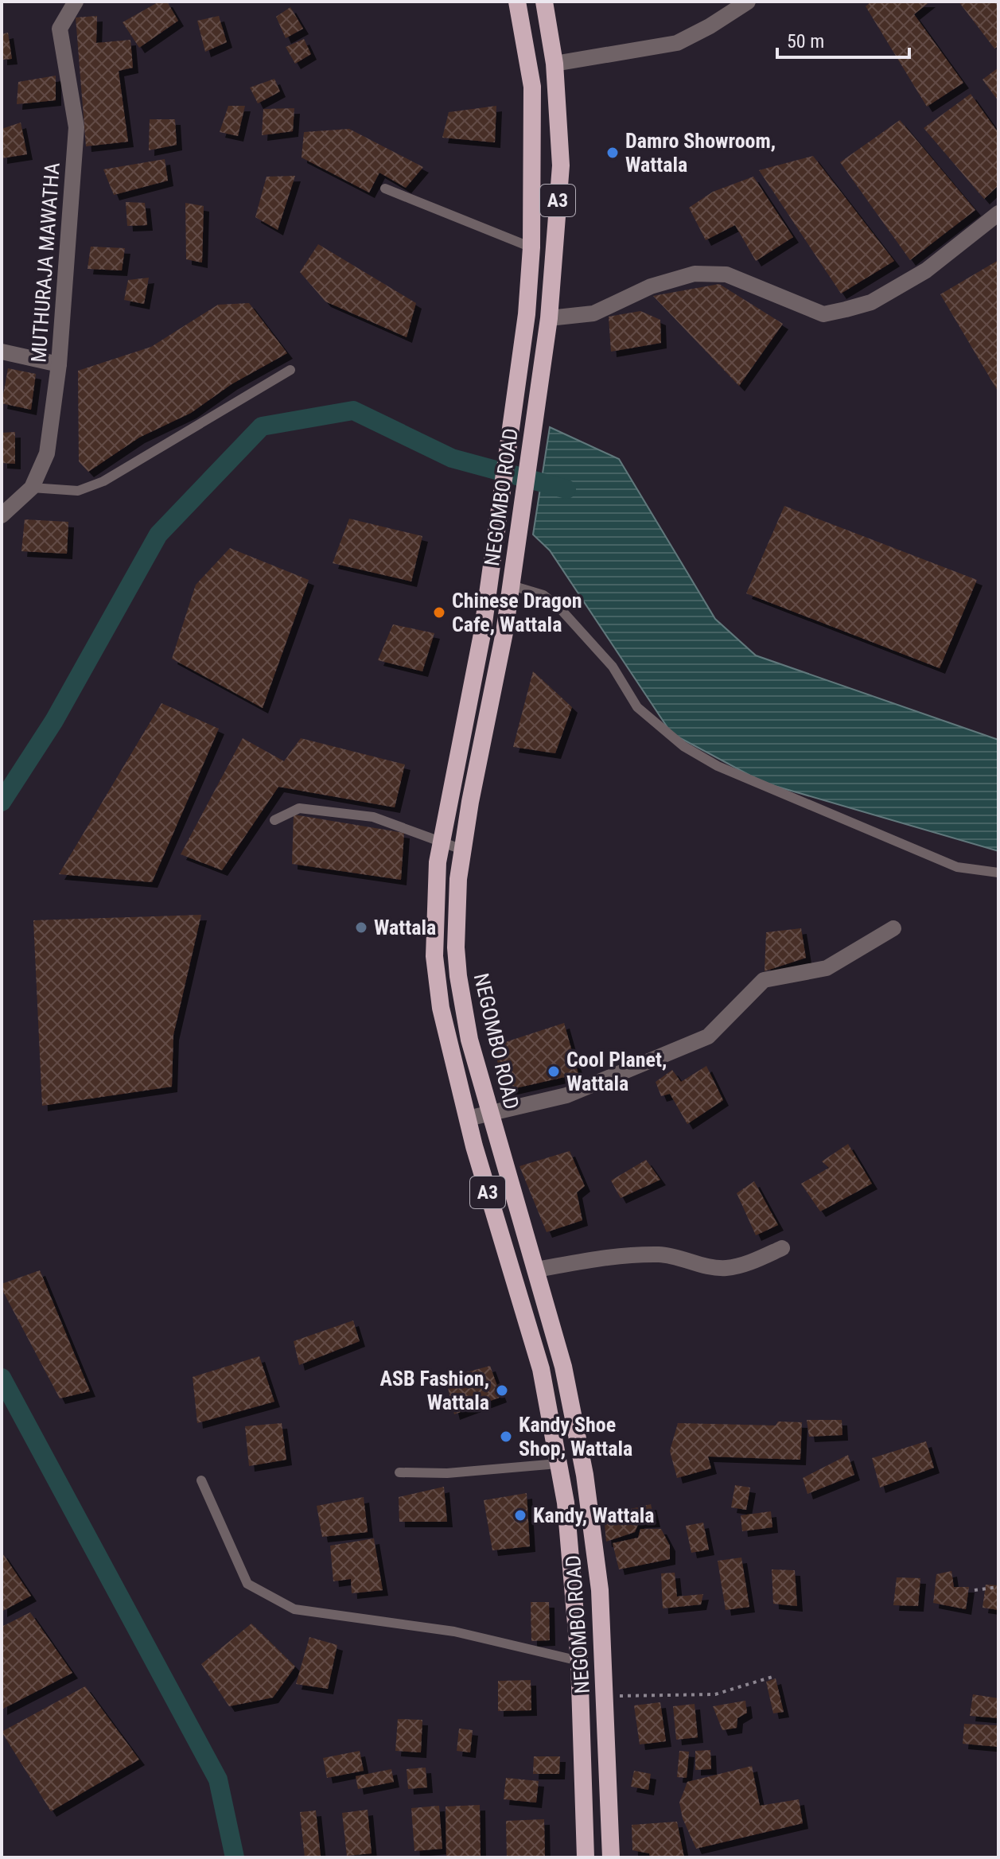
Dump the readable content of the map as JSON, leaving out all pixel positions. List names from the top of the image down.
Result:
{
  "streets": {
    "highway": ["A3", "NEGOMBO ROAD"],
    "street": ["MUTHURAJA MAWATHA"]
  },
  "places": [
    "Damro Showroom, Wattala",
    "Chinese Dragon Cafe, Wattala",
    "Wattala",
    "Cool Planet, Wattala",
    "ASB Fashion, Wattala",
    "Kandy Shoe Shop, Wattala",
    "Kandy, Wattala"
  ],
  "scale_bar": "50 m"
}
